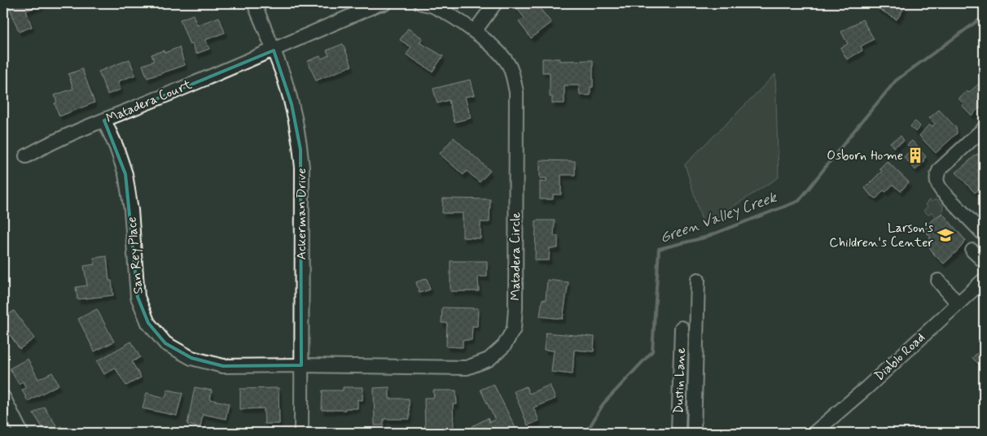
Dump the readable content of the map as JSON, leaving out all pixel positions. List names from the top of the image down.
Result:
{
  "streets": {
    "street": [
      "Matadera Court",
      "Ackerman Drive",
      "San Rey Place",
      "Matadera Circle",
      "Diablo Road",
      "Dustin Lane"
    ]
  },
  "crossings": [
    ["Matadera Court", "Ackerman Drive"],
    ["Matadera Court", "San Rey Place"],
    ["Ackerman Drive", "San Rey Place"],
    ["Ackerman Drive", "Matadera Circle"],
    ["San Rey Place", "Matadera Circle"]
  ],
  "water": ["Green Valley Creek"],
  "places": {
    "building": ["Osborn Home"],
    "school or university": ["Larson's Children's Center"]
  }
}
